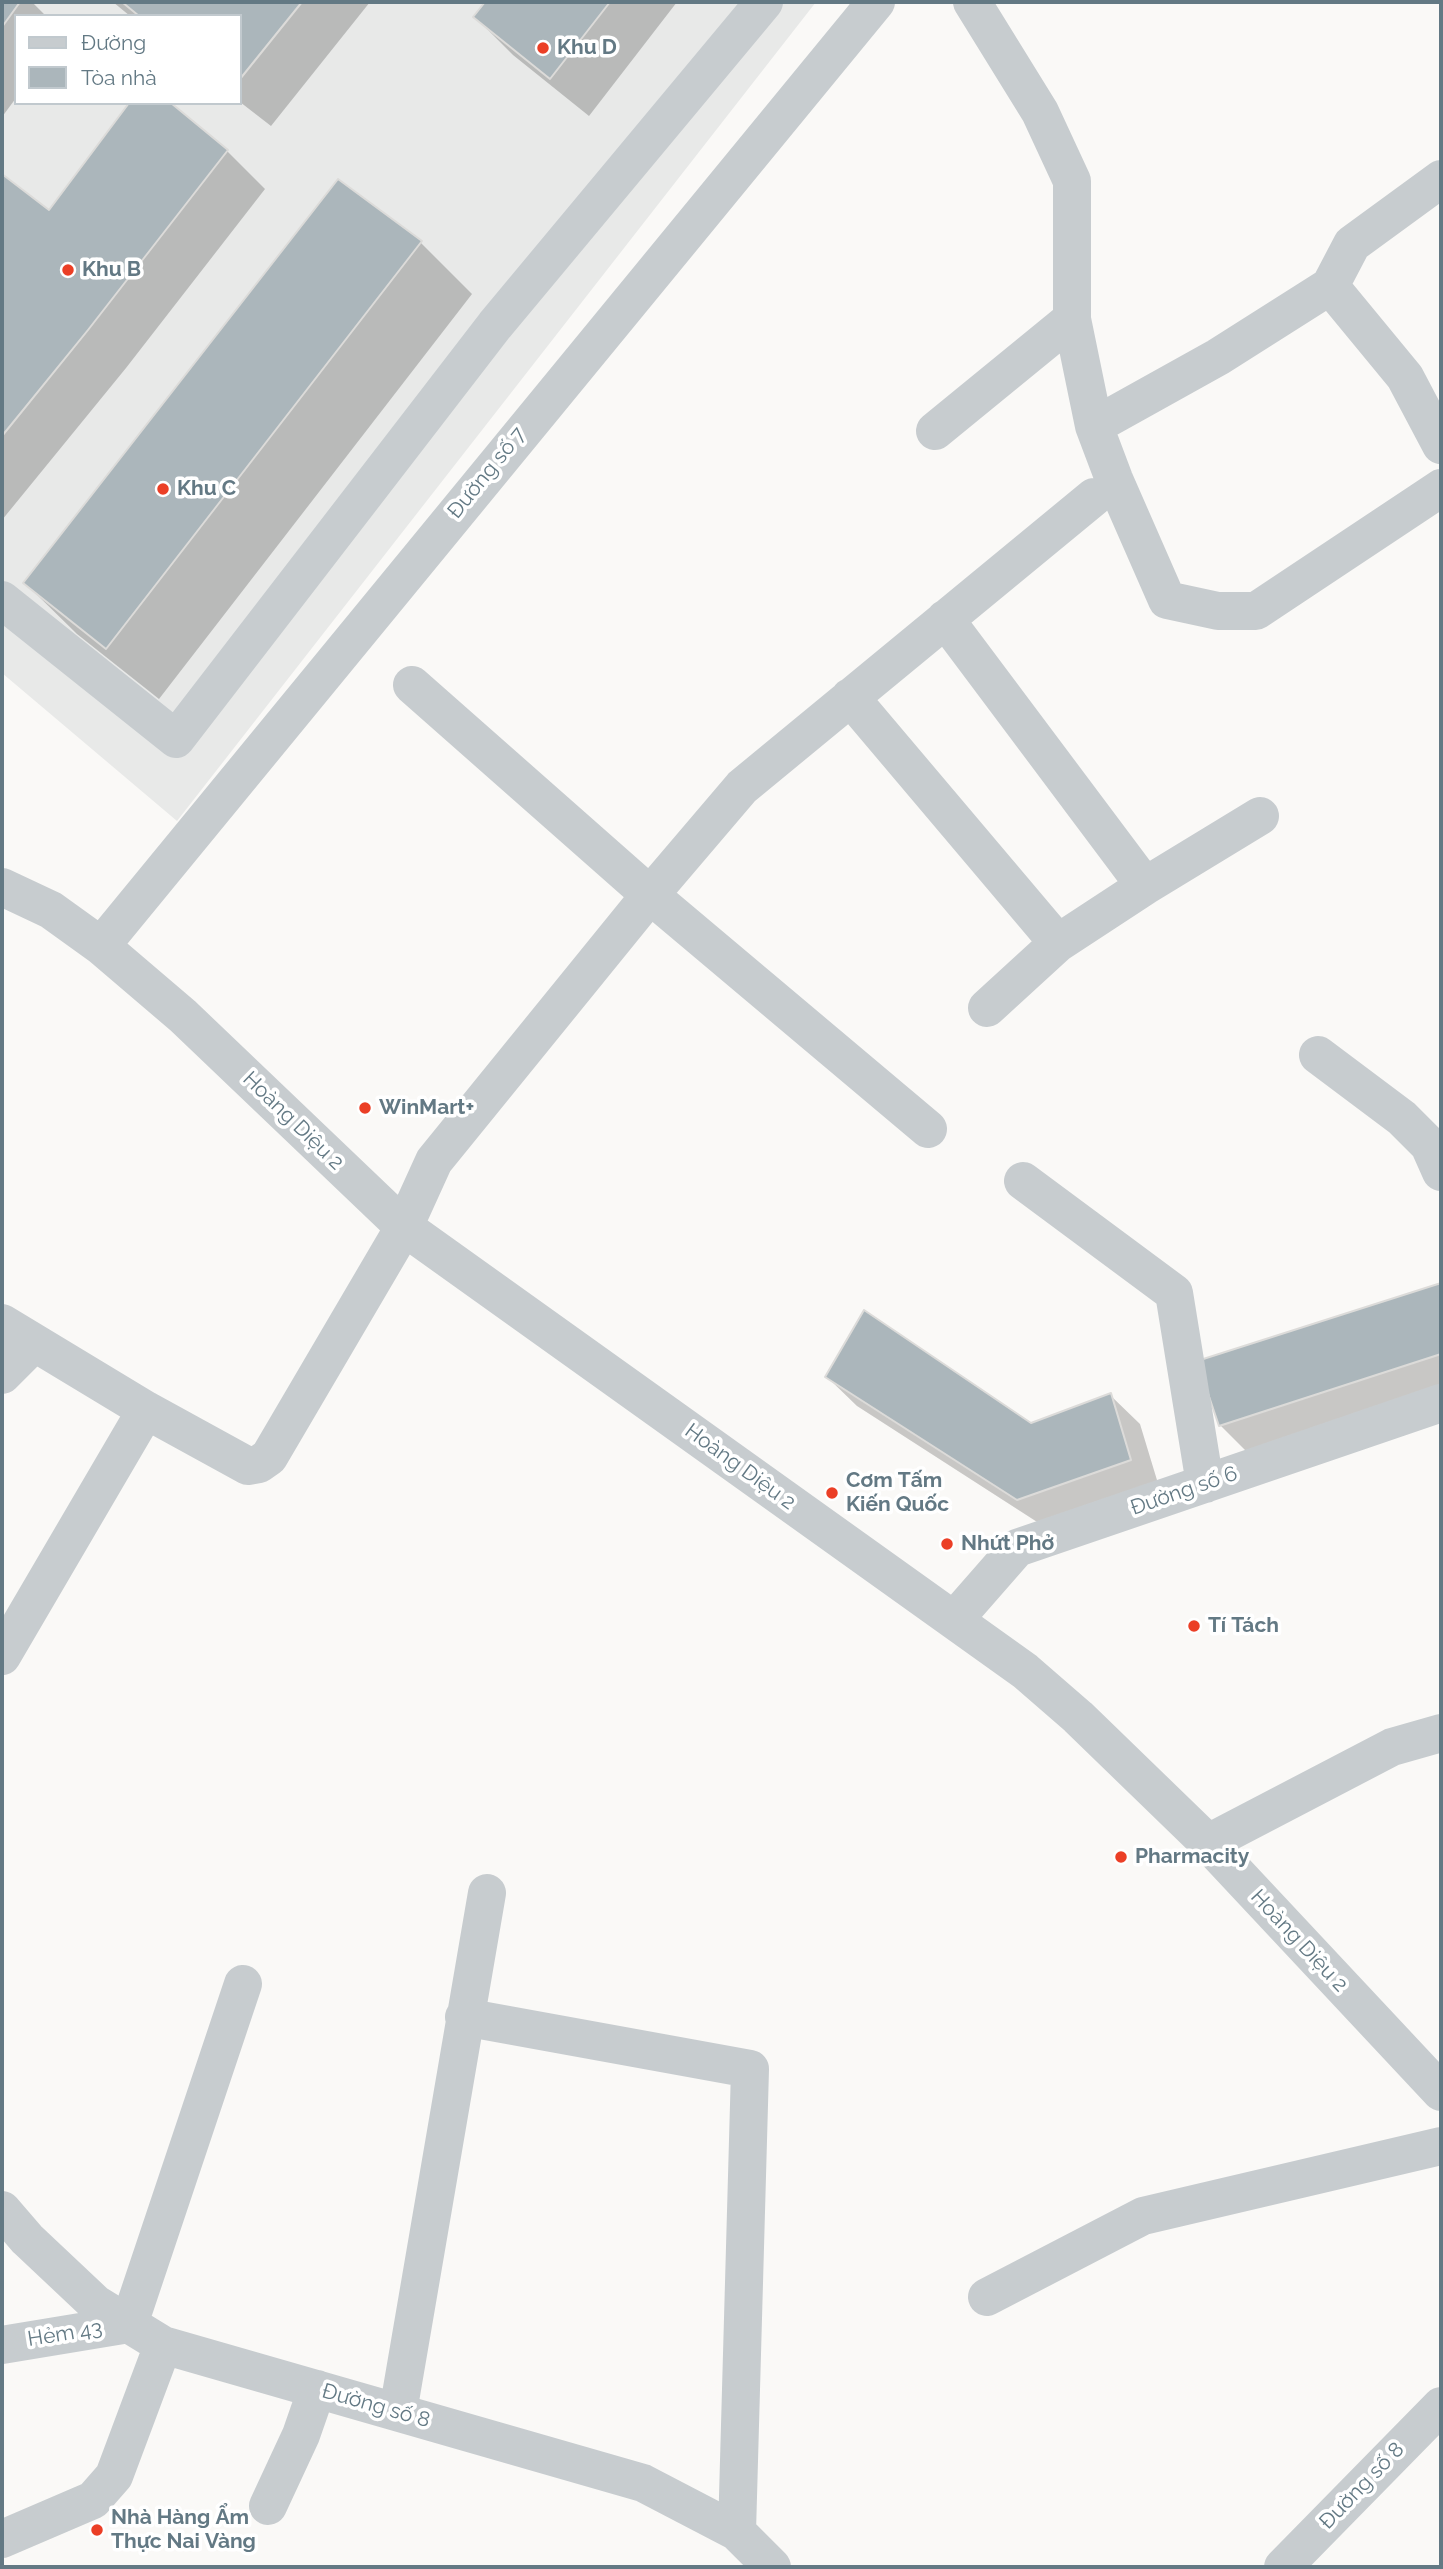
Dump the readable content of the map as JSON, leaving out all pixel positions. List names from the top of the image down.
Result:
{
  "streets": {
    "street": [
      "Đường số 7",
      "Hoàng Diệu 2",
      "Đường số 6",
      "Hẻm 43",
      "Đường số 8"
    ]
  },
  "crossings": [
    ["Đường số 7", "Hoàng Diệu 2"],
    ["Hoàng Diệu 2", "Đường số 6"],
    ["Hẻm 43", "Đường số 8"]
  ],
  "places": [
    "Khu D",
    "Khu B",
    "Khu C",
    "WinMart+",
    "Cơm Tấm Kiến Quốc",
    "Nhứt Phở",
    "Tí Tách",
    "Pharmacity",
    "Nhà Hàng Ẩm Thực Nai Vàng"
  ],
  "legend": ["Đường", "Tòa nhà"]
}
